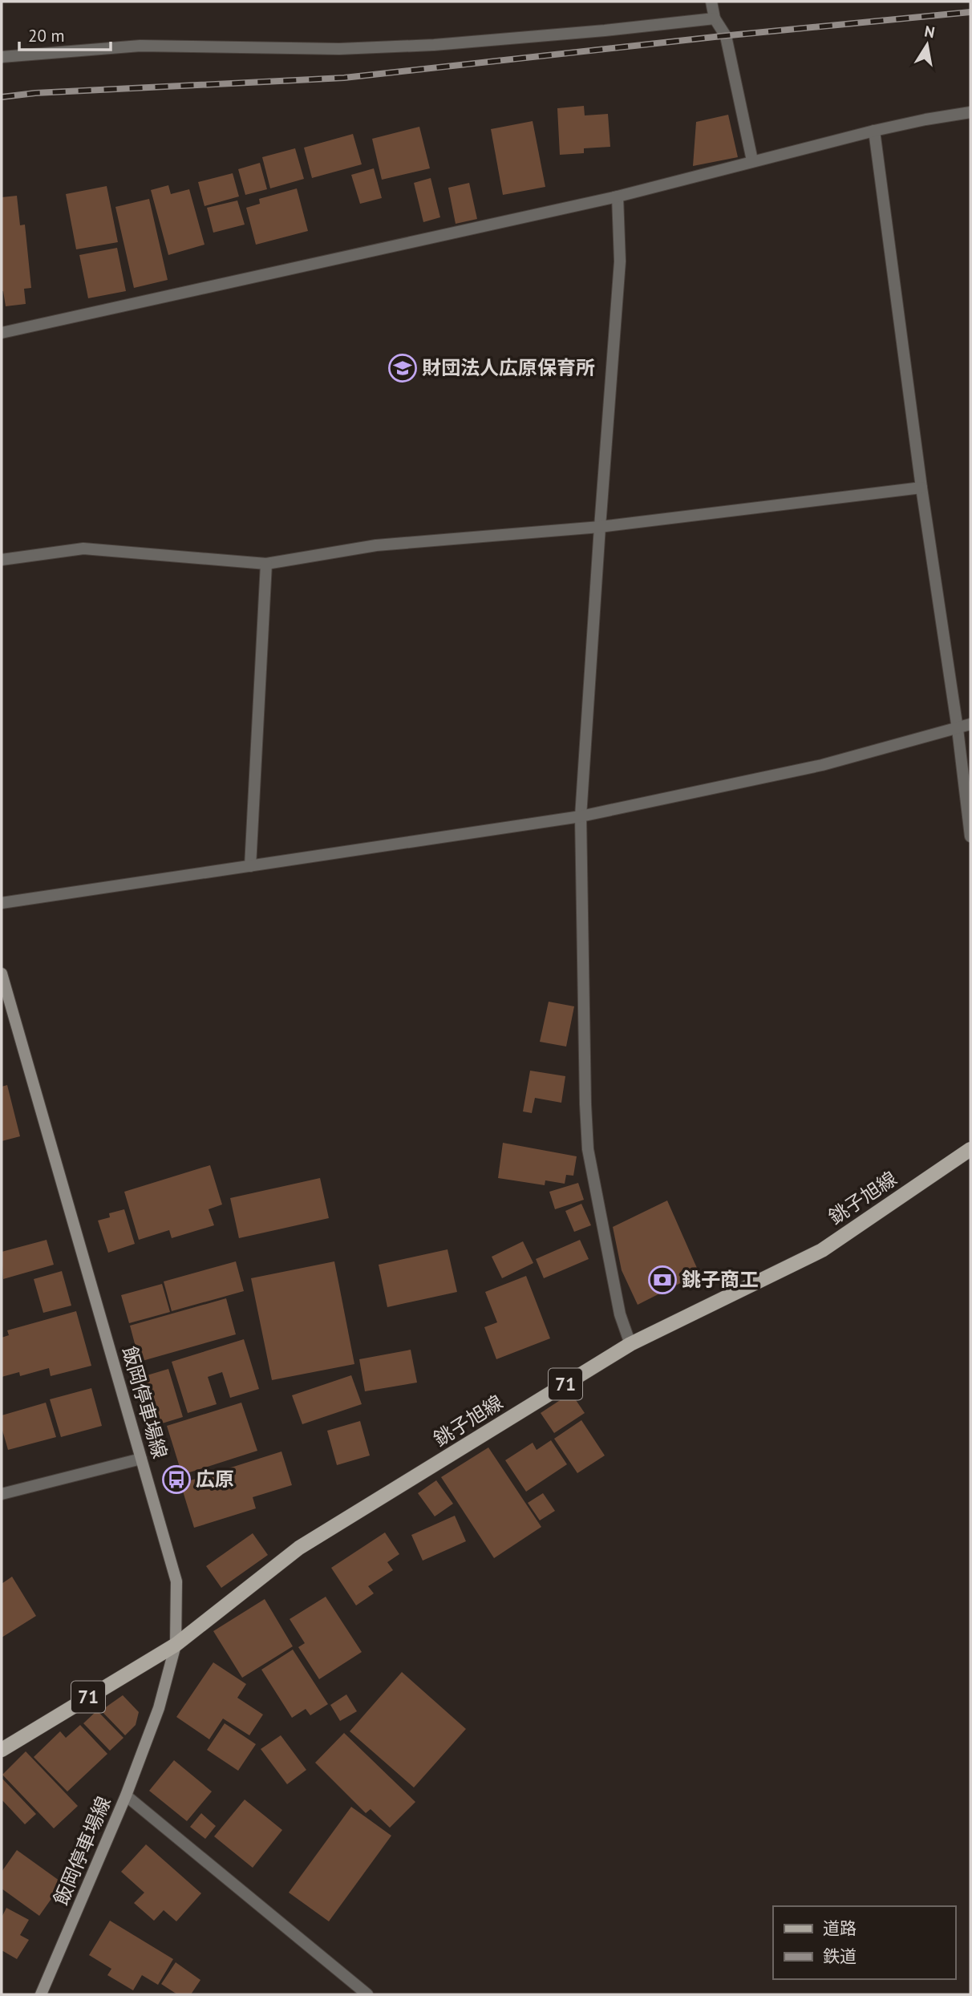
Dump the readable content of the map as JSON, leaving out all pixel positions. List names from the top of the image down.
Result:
{
  "streets": {
    "main road": ["銚子旭線", "71", "飯岡停車場線"]
  },
  "crossings": [
    ["銚子旭線", "飯岡停車場線"]
  ],
  "places": {
    "school or university": ["財団法人広原保育所"],
    "bank": ["銚子商工"],
    "bus stop": ["広原"]
  },
  "legend": ["道路", "鉄道"],
  "scale_bar": "20 m",
  "north": "top"
}
